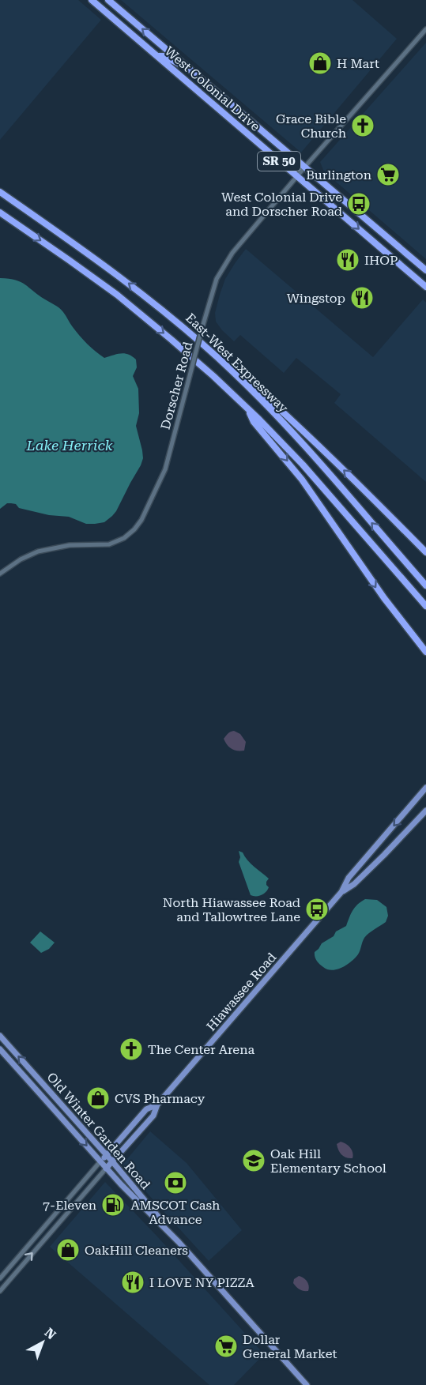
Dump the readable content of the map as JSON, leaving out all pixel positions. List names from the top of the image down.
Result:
{
  "streets": {
    "highway": ["West Colonial Drive", "SR 50", "East-West Expressway"],
    "main road": ["Hiawassee Road", "Old Winter Garden Road"],
    "street": ["Dorscher Road"]
  },
  "crossings": [
    ["West Colonial Drive", "Dorscher Road"],
    ["Hiawassee Road", "Old Winter Garden Road"]
  ],
  "water": ["Lake Herrick"],
  "places": {
    "shop": ["H Mart", "CVS Pharmacy", "OakHill Cleaners"],
    "church": ["Grace Bible Church", "The Center Arena"],
    "supermarket": ["Burlington", "Dollar General Market"],
    "bus stop": ["West Colonial Drive and Dorscher Road", "North Hiawassee Road and Tallowtree Lane"],
    "restaurant": ["IHOP", "Wingstop", "I LOVE NY PIZZA"],
    "school or university": ["Oak Hill Elementary School"],
    "bank": ["AMSCOT Cash Advance"],
    "fuel station": ["7-Eleven"]
  },
  "north": "top right"
}
